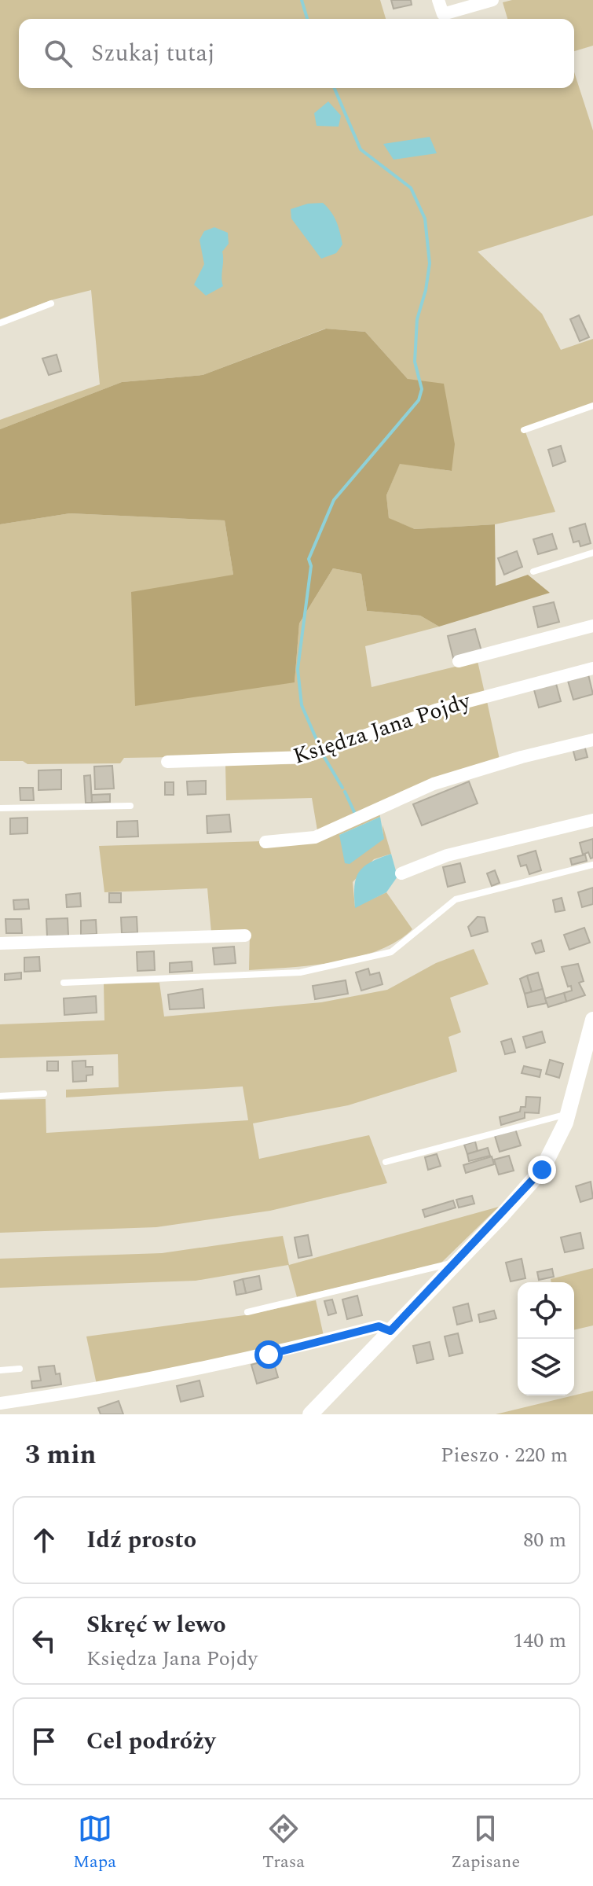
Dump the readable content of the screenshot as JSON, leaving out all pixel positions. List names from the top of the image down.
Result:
{
  "streets": {
    "street": ["Księdza Jana Pojdy"]
  },
  "page": {
    "search": "Szukaj tutaj",
    "heading": ["3 min", "Pieszo · 220 m"],
    "list": [
      ["Idź prosto", "80 m"],
      ["Skręć w lewo", "Księdza Jana Pojdy", "140 m"],
      "Cel podróży"
    ],
    "nav": ["Mapa", "Trasa", "Zapisane"]
  }
}
